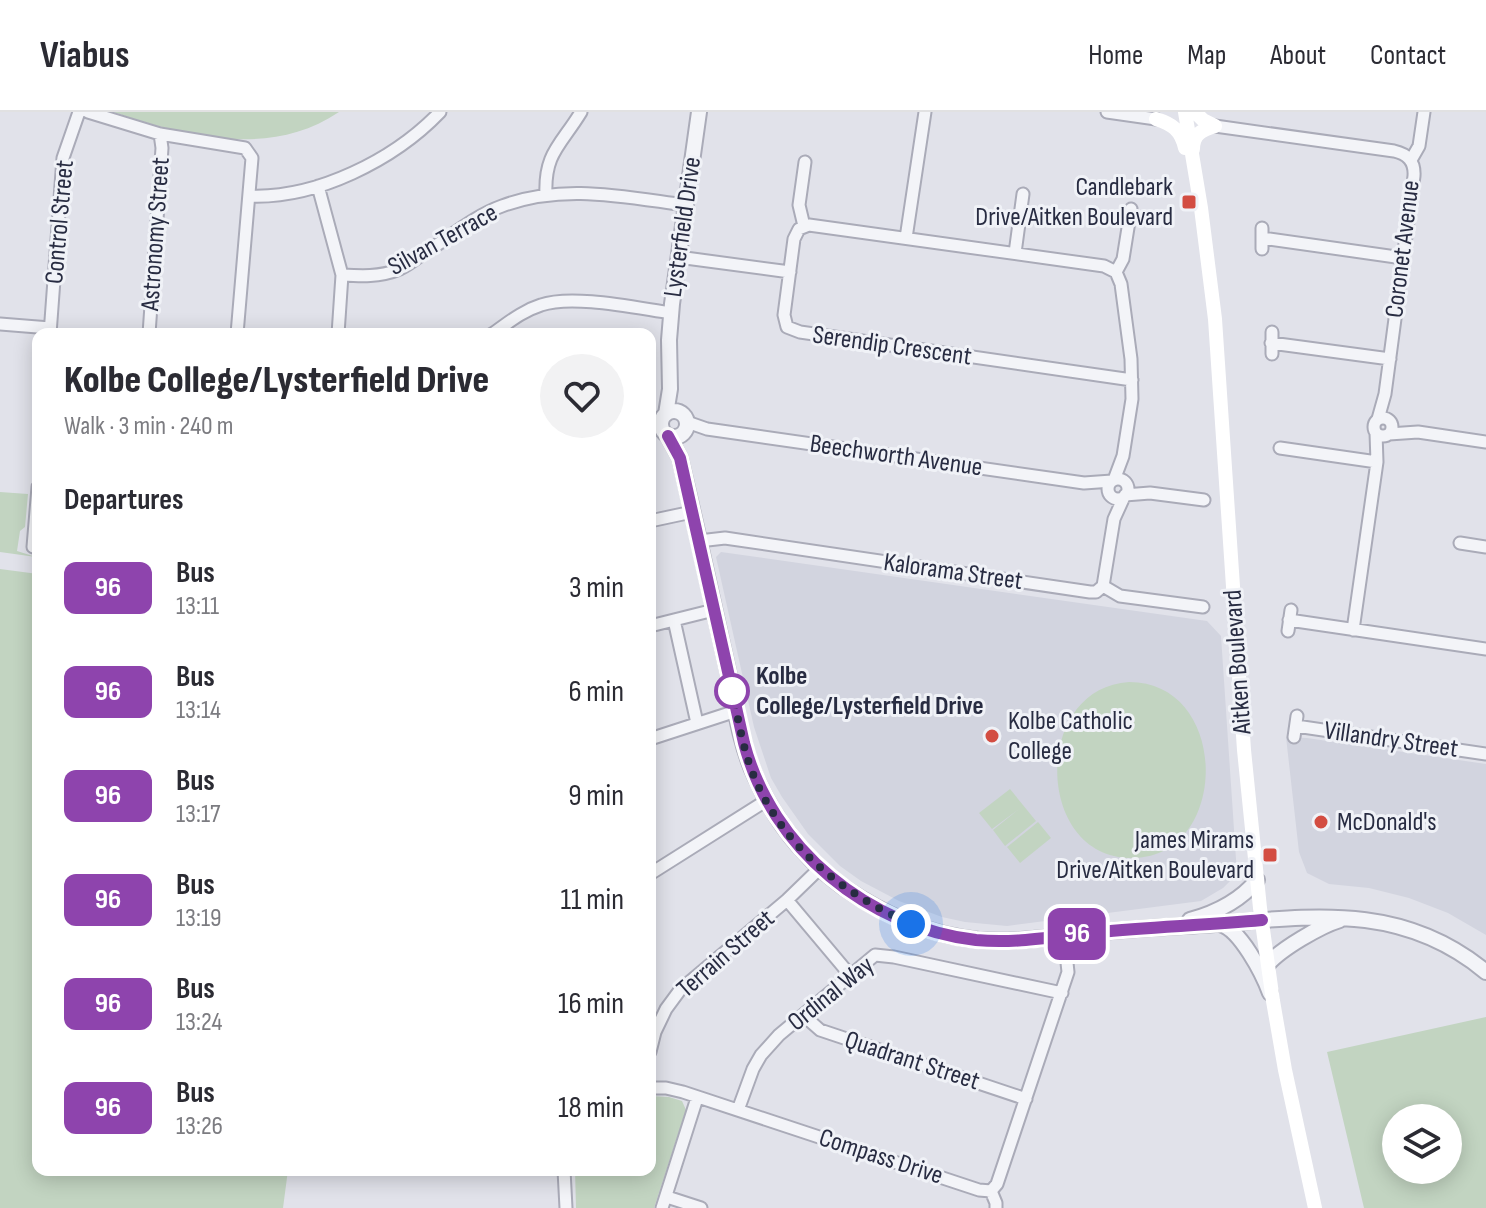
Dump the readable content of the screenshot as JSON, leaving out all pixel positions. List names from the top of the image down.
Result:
{
  "streets": {
    "main road": ["Aitken Boulevard"],
    "street": [
      "Control Street",
      "Lysterfield Drive",
      "Astronomy Street",
      "Silvan Terrace",
      "Coronet Avenue",
      "Serendip Crescent",
      "Beechworth Avenue",
      "Kalorama Street",
      "Villandry Street",
      "Terrain Street",
      "Ordinal Way",
      "Quadrant Street",
      "Compass Drive"
    ]
  },
  "crossings": [
    ["Lysterfield Drive", "Silvan Terrace"],
    ["Lysterfield Drive", "Beechworth Avenue"],
    ["Lysterfield Drive", "Kalorama Street"],
    ["Lysterfield Drive", "Aitken Boulevard"],
    ["Lysterfield Drive", "Terrain Street"],
    ["Ordinal Way", "Quadrant Street"],
    ["Ordinal Way", "Compass Drive"]
  ],
  "places": {
    "transit": ["Candlebark Drive/Aitken Boulevard", "James Mirams Drive/Aitken Boulevard"],
    "other": ["Kolbe College/Lysterfield Drive", "Kolbe Catholic College", "McDonald's"]
  },
  "lines": ["bus line 96"],
  "page": {
    "header": "Viabus",
    "nav": [
      "Home",
      "Map",
      "About",
      "Contact"
    ],
    "on_map": "96",
    "heading": [
      ["Kolbe College/Lysterfield Drive", "Walk · 3 min · 240 m"],
      "Departures"
    ],
    "list": [
      {
        "mark": "96",
        "name": "Bus",
        "note": "13:11",
        "value": "3 min"
      },
      {
        "mark": "96",
        "name": "Bus",
        "note": "13:14",
        "value": "6 min"
      },
      {
        "mark": "96",
        "name": "Bus",
        "note": "13:17",
        "value": "9 min"
      },
      {
        "mark": "96",
        "name": "Bus",
        "note": "13:19",
        "value": "11 min"
      },
      {
        "mark": "96",
        "name": "Bus",
        "note": "13:24",
        "value": "16 min"
      },
      {
        "mark": "96",
        "name": "Bus",
        "note": "13:26",
        "value": "18 min"
      }
    ]
  }
}
